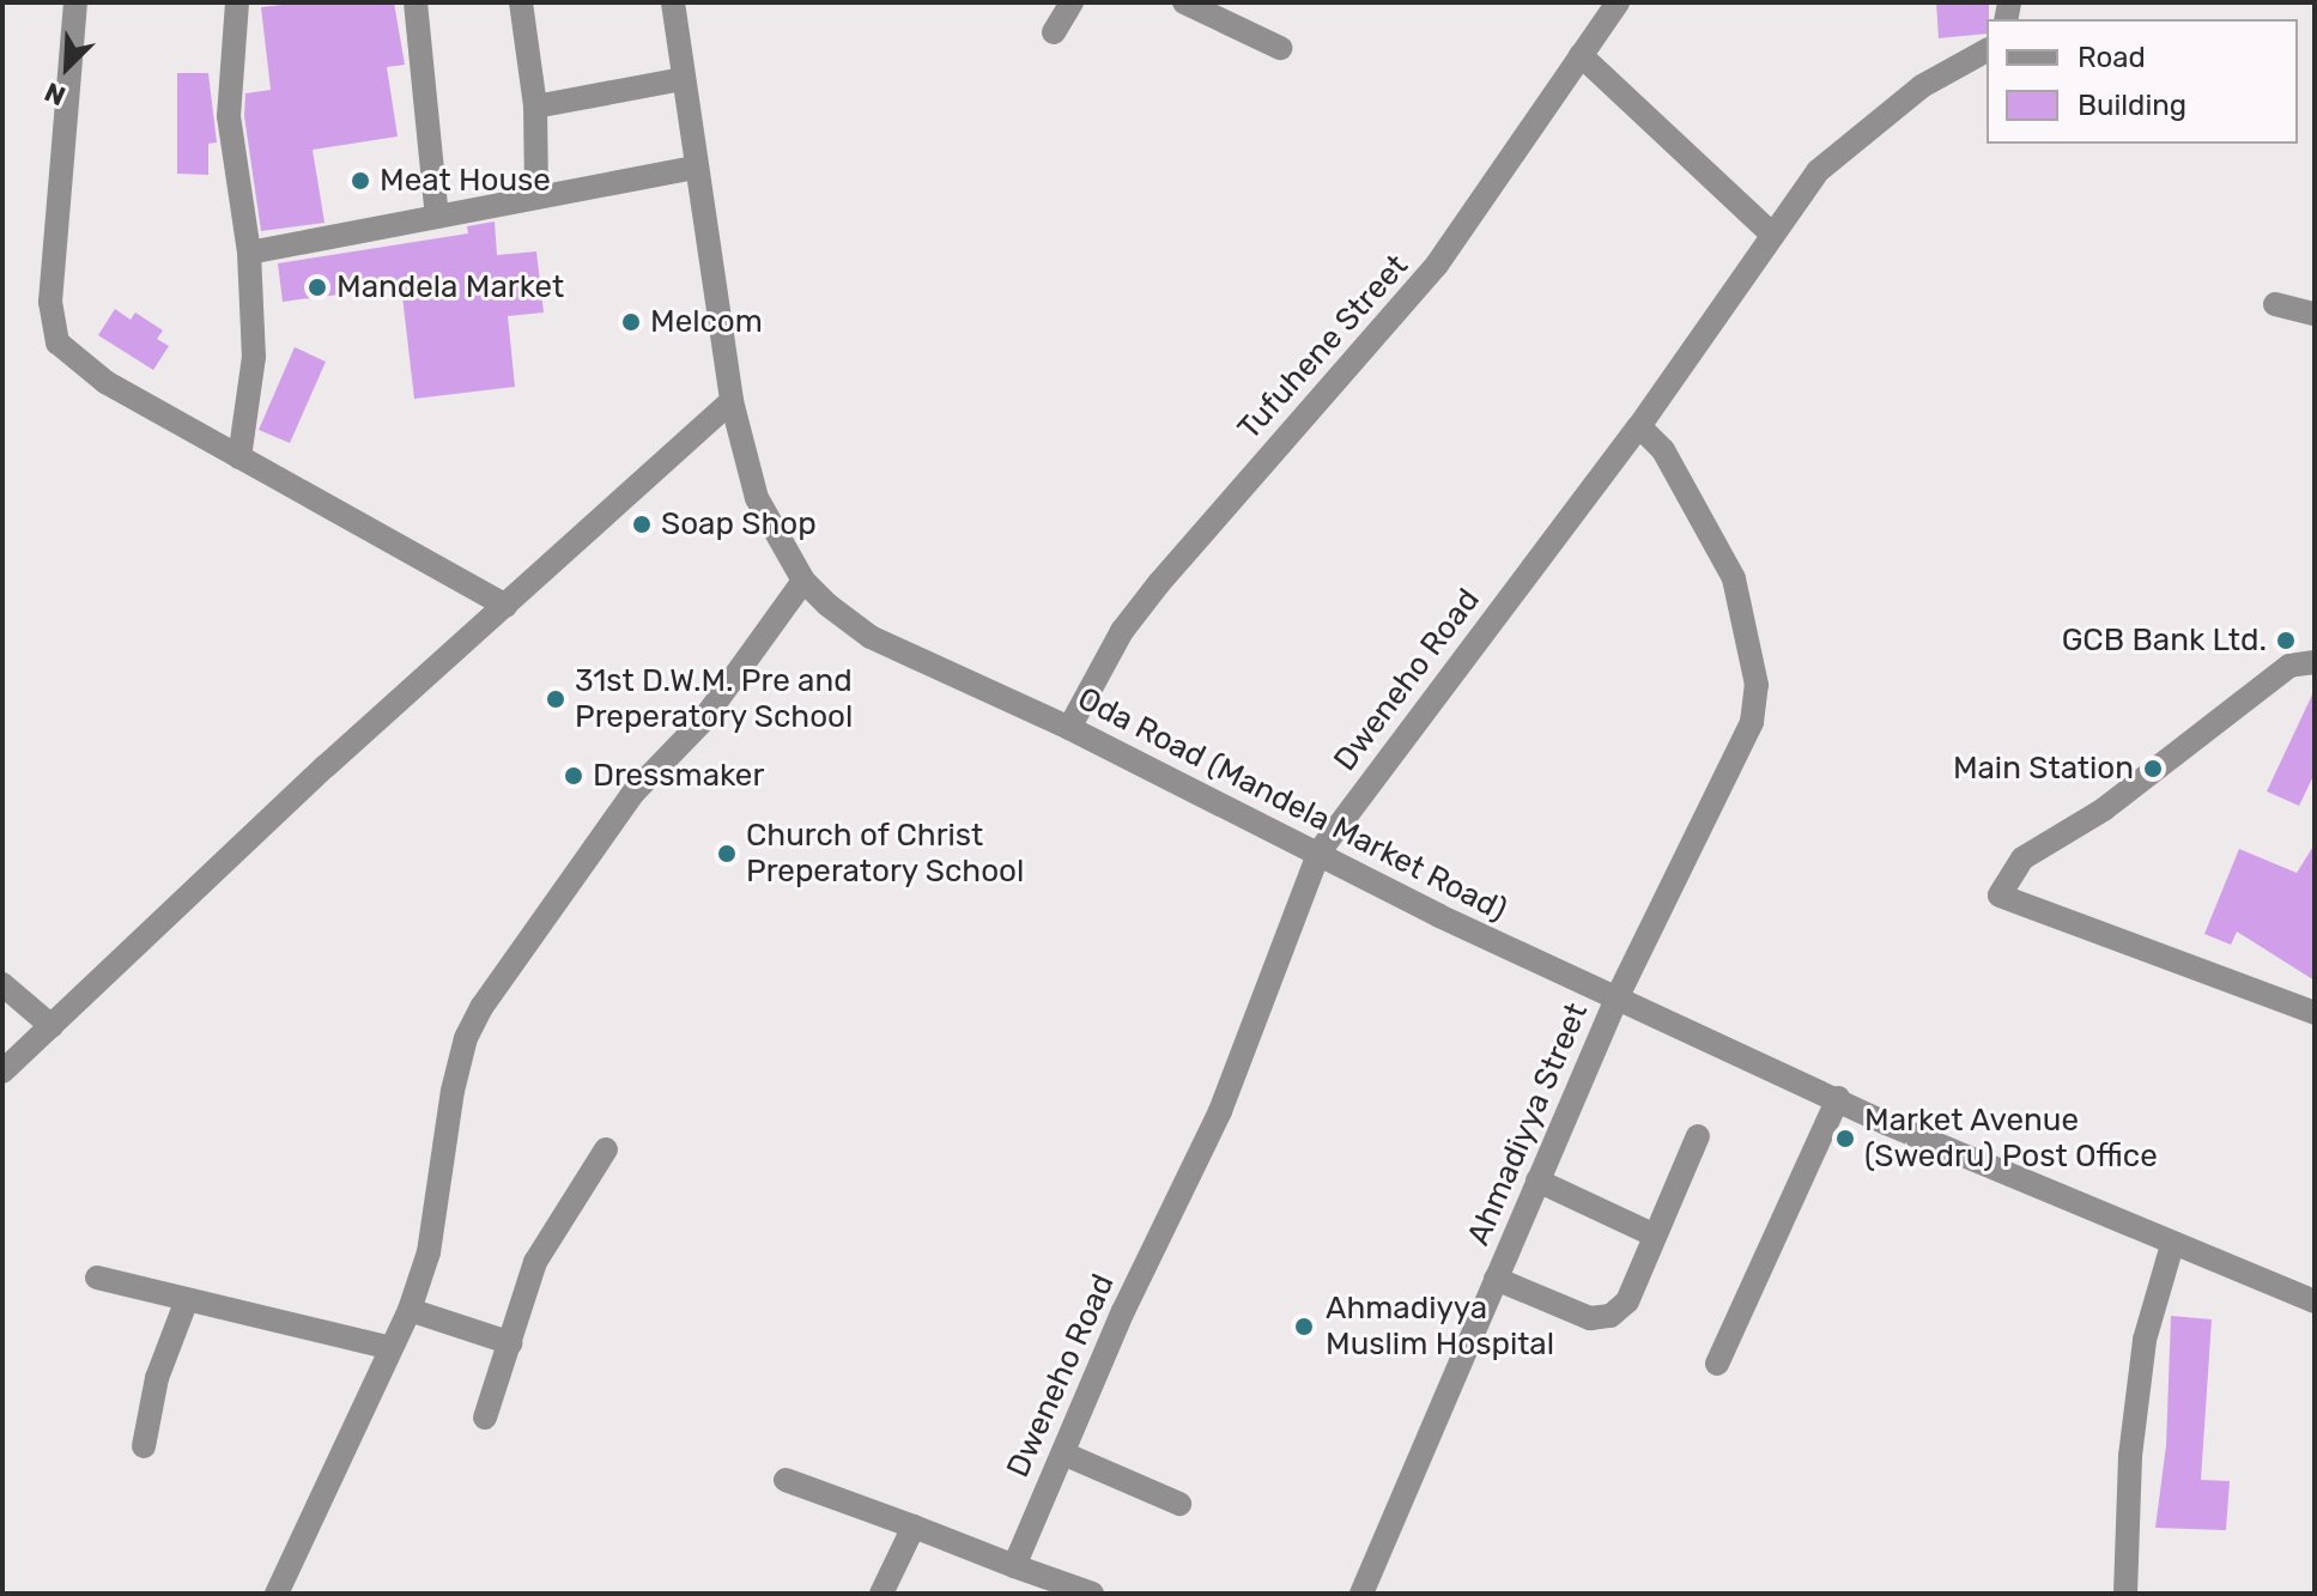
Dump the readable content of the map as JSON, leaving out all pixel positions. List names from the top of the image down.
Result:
{
  "streets": {
    "street": [
      "Tufuhene Street",
      "Dweneho Road",
      "Oda Road (Mandela Market Road)",
      "Ahmadiyya Street"
    ]
  },
  "crossings": [
    ["Tufuhene Street", "Oda Road (Mandela Market Road)"],
    ["Dweneho Road", "Oda Road (Mandela Market Road)"],
    ["Dweneho Road", "Ahmadiyya Street"],
    ["Oda Road (Mandela Market Road)", "Ahmadiyya Street"]
  ],
  "places": [
    "Meat House",
    "Mandela Market",
    "Melcom",
    "Soap Shop",
    "GCB Bank Ltd.",
    "31st D.W.M. Pre and Preperatory School",
    "Main Station",
    "Dressmaker",
    "Church of Christ Preperatory School",
    "Market Avenue (Swedru) Post Office",
    "Ahmadiyya Muslim Hospital"
  ],
  "legend": ["Road", "Building"],
  "north": "bottom left"
}
